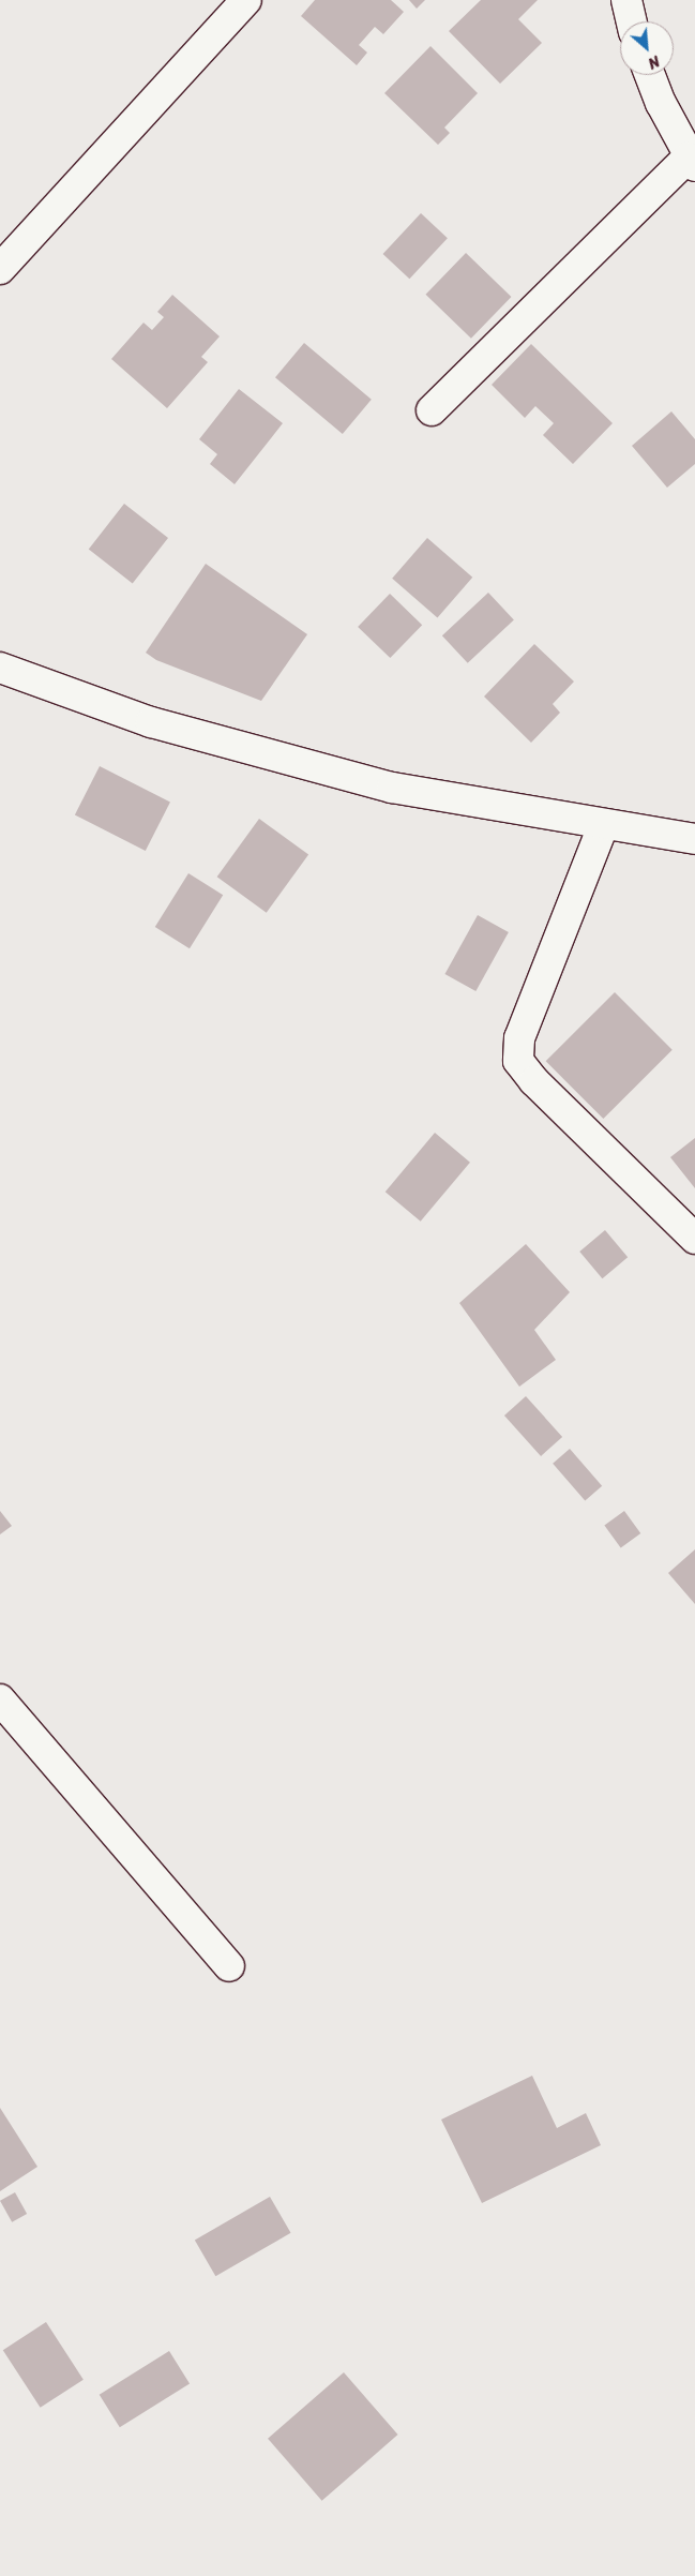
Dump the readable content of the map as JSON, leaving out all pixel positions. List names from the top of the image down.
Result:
{
  "north": "bottom right"
}
